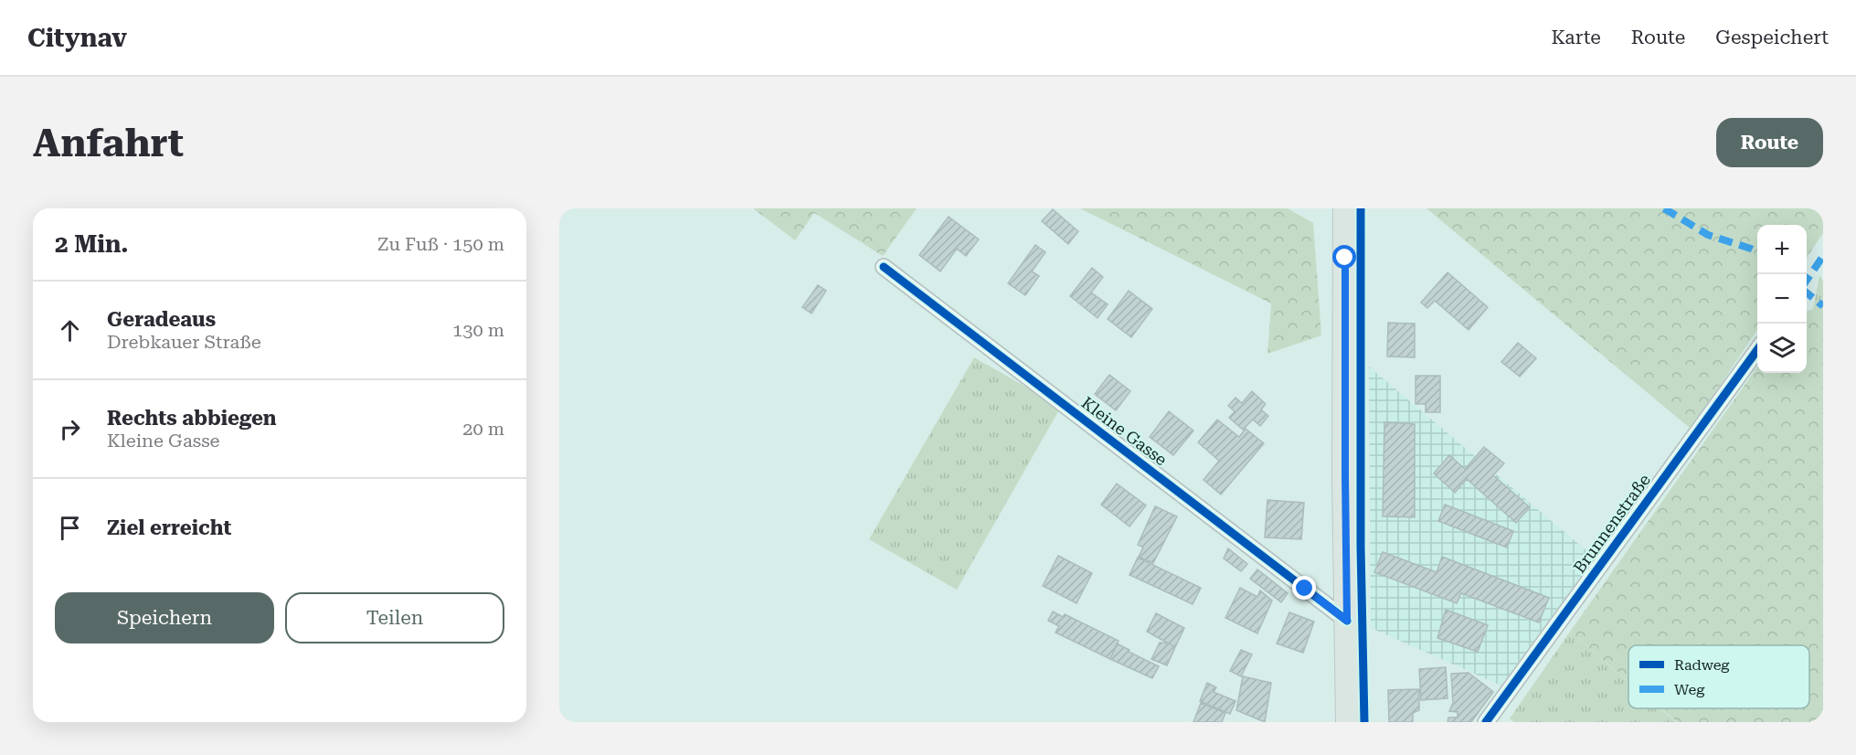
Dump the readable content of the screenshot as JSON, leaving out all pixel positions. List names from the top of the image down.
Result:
{
  "streets": {
    "street": ["Kleine Gasse", "Brunnenstraße"]
  },
  "legend": ["Radweg", "Weg"],
  "page": {
    "header": "Citynav",
    "nav": ["Karte", "Route", "Gespeichert"],
    "buttons": [
      "Route",
      ["Speichern", "Teilen"]
    ],
    "title": "Anfahrt",
    "heading": ["2 Min.", "Zu Fuß · 150 m"],
    "map_buttons": ["+", "−"],
    "list": [
      ["Geradeaus", "Drebkauer Straße", "130 m"],
      ["Rechts abbiegen", "Kleine Gasse", "20 m"],
      "Ziel erreicht"
    ]
  }
}
